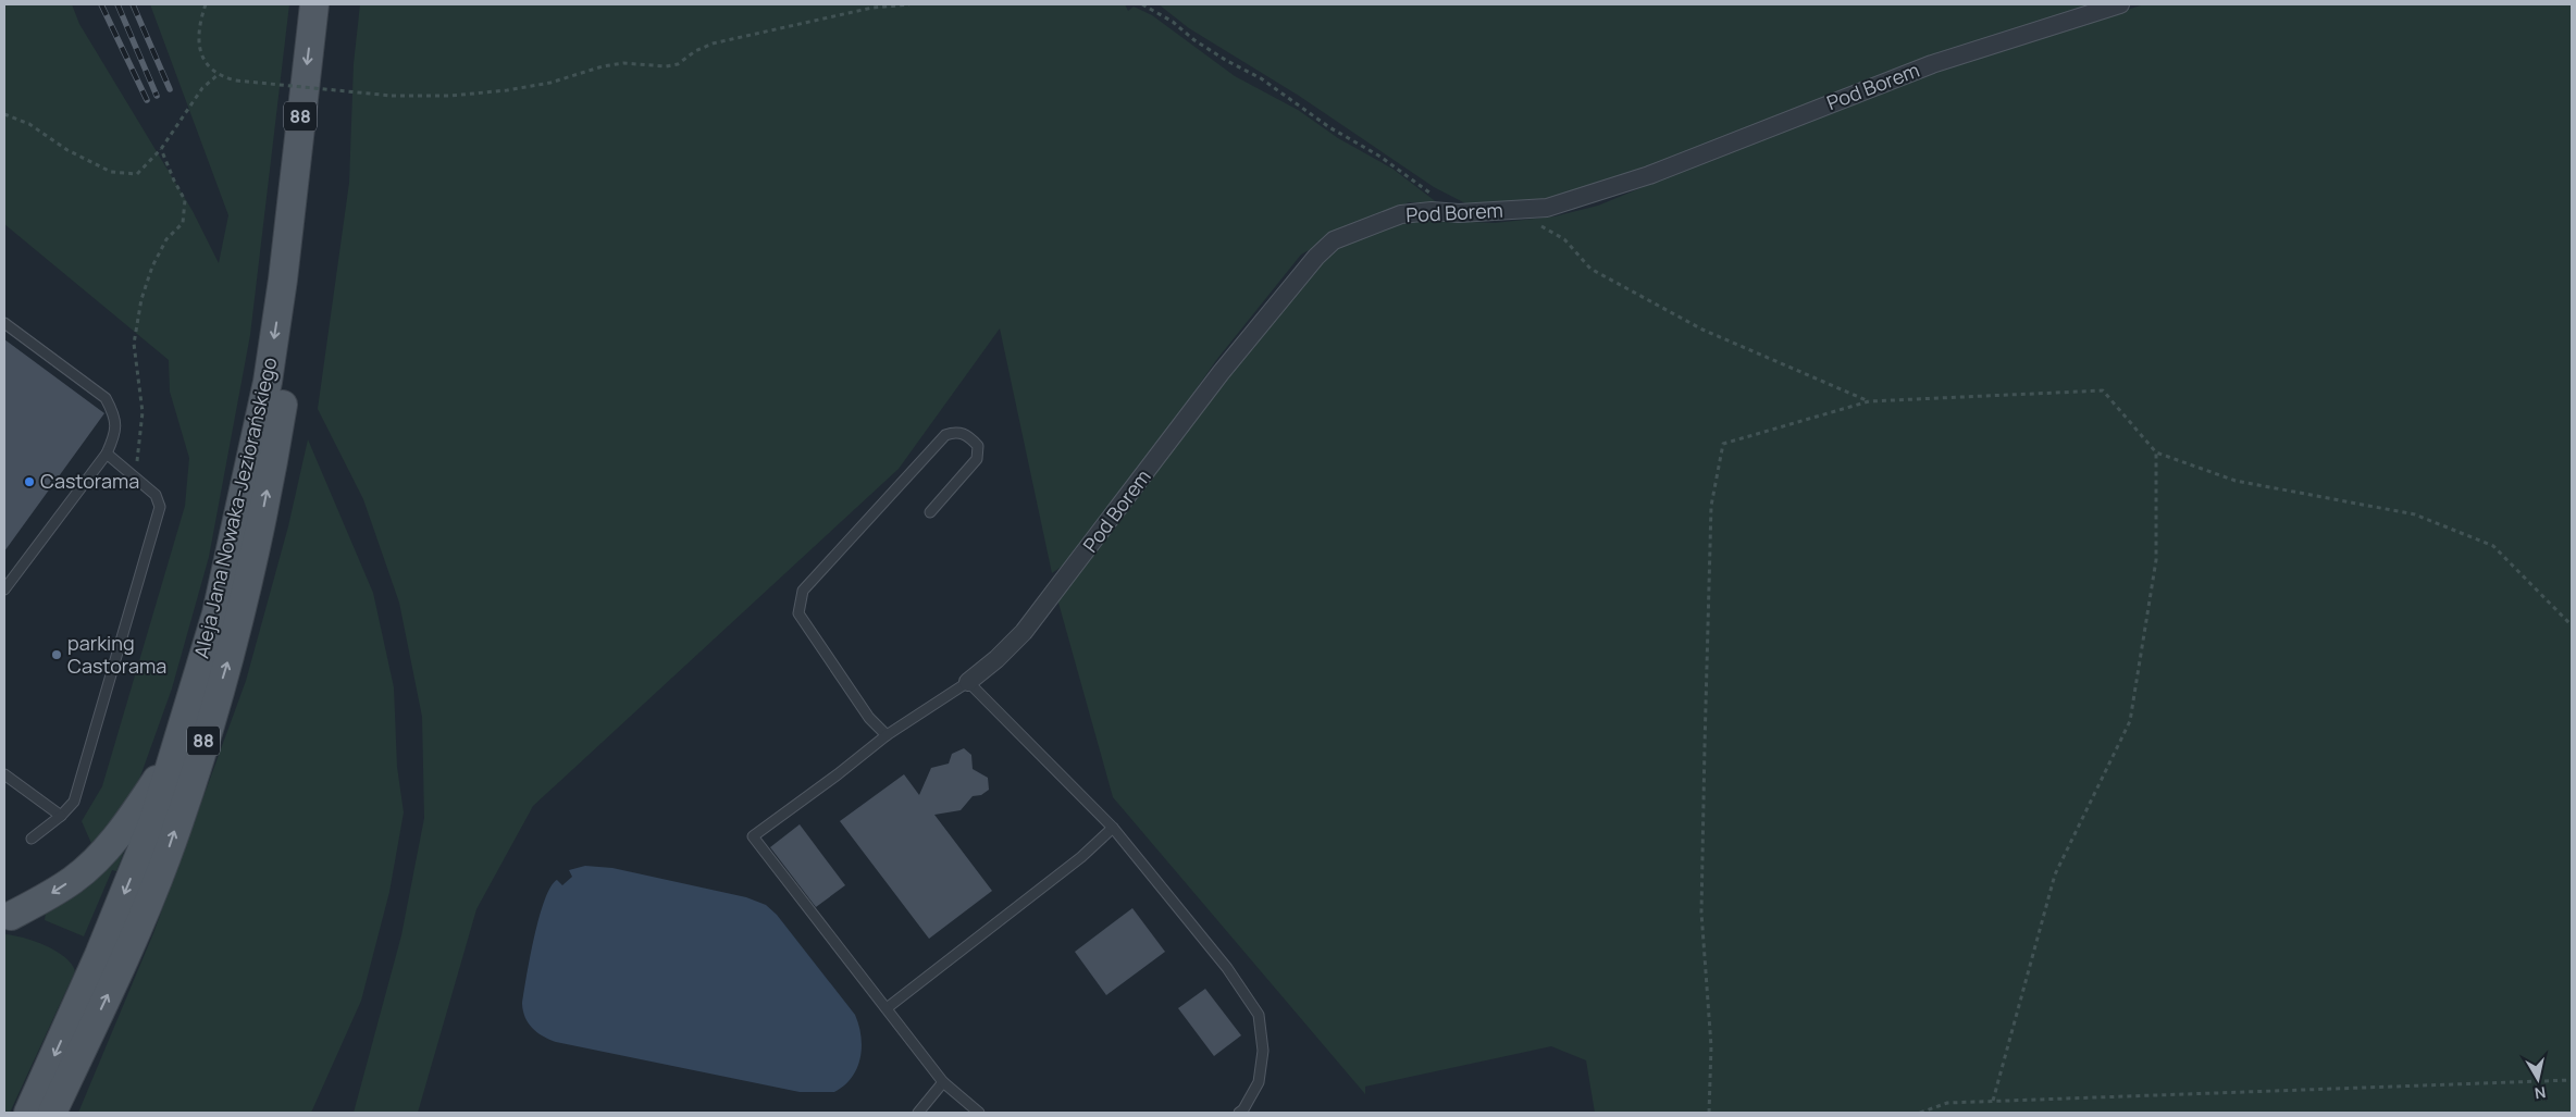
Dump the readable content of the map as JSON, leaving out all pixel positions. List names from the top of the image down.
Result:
{
  "streets": {
    "main road": ["88", "Aleja Jana Nowaka-Jeziorańskiego"],
    "street": ["Pod Borem"]
  },
  "places": ["Castorama", "parking Castorama"],
  "north": "bottom"
}
